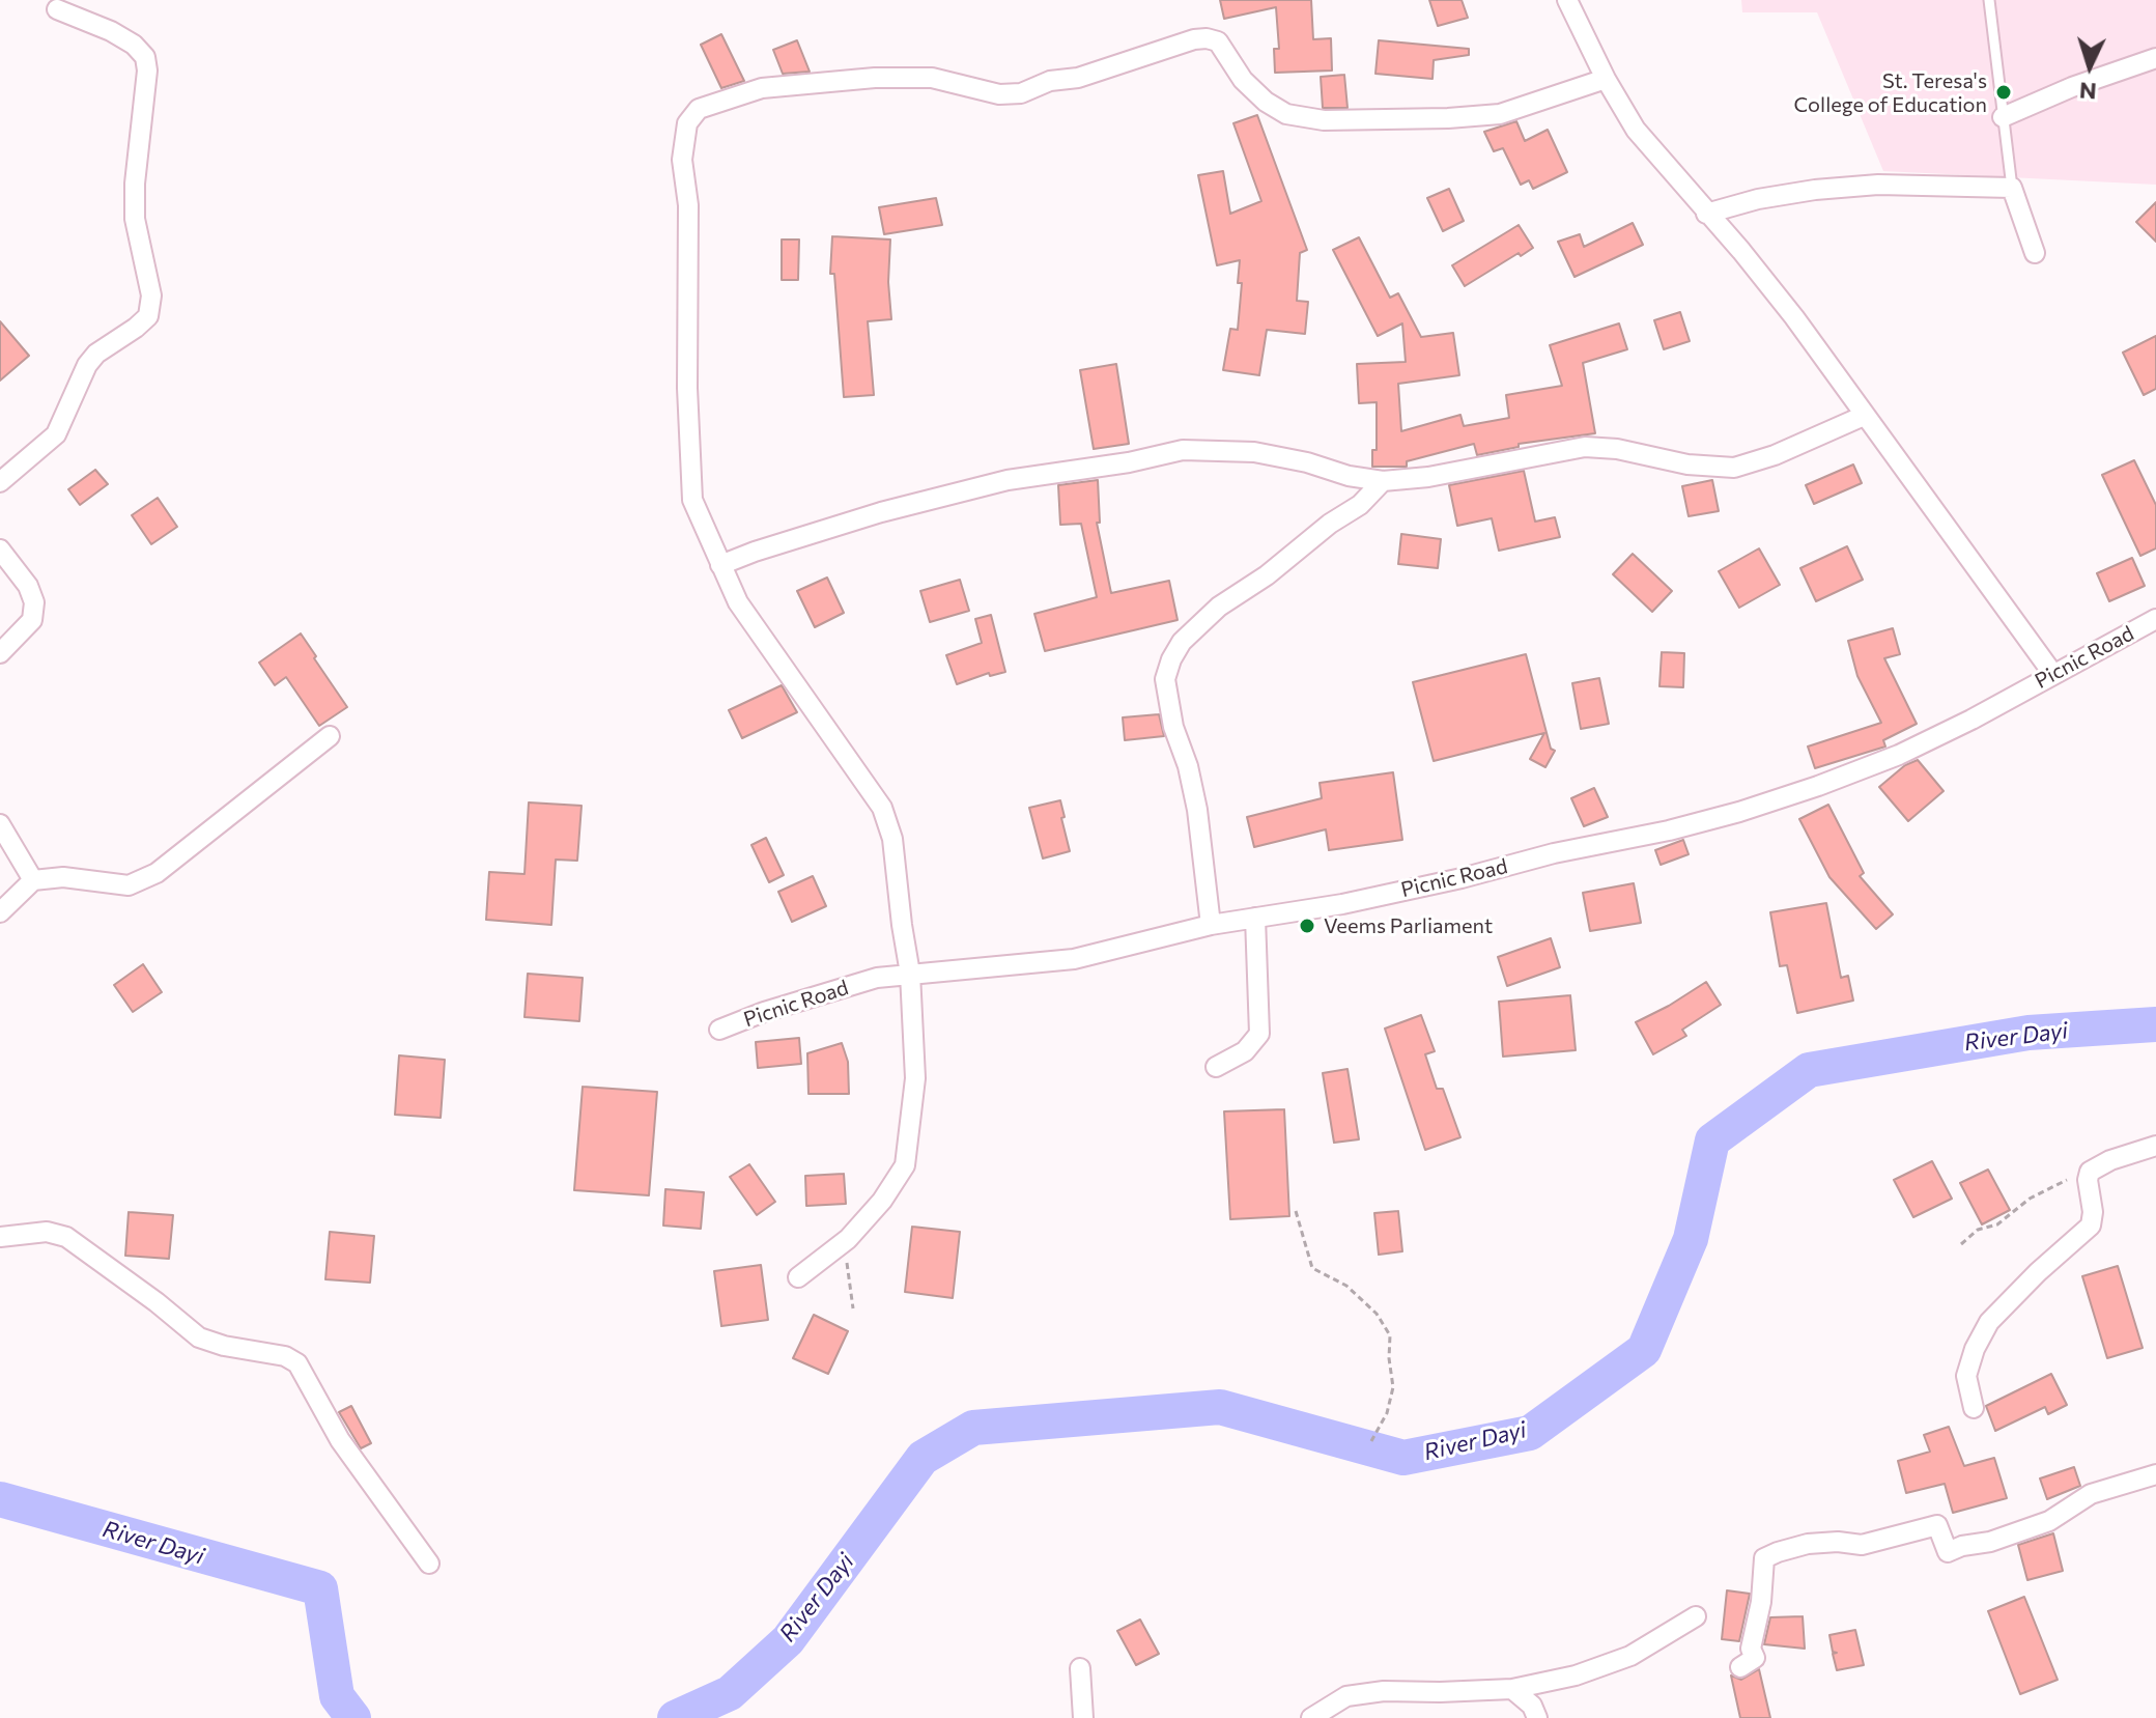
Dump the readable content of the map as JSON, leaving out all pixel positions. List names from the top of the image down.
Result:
{
  "streets": {
    "street": ["Picnic Road"]
  },
  "water": ["River Dayi"],
  "places": ["St. Teresa's College of Education", "Veems Parliament"],
  "north": "bottom"
}
